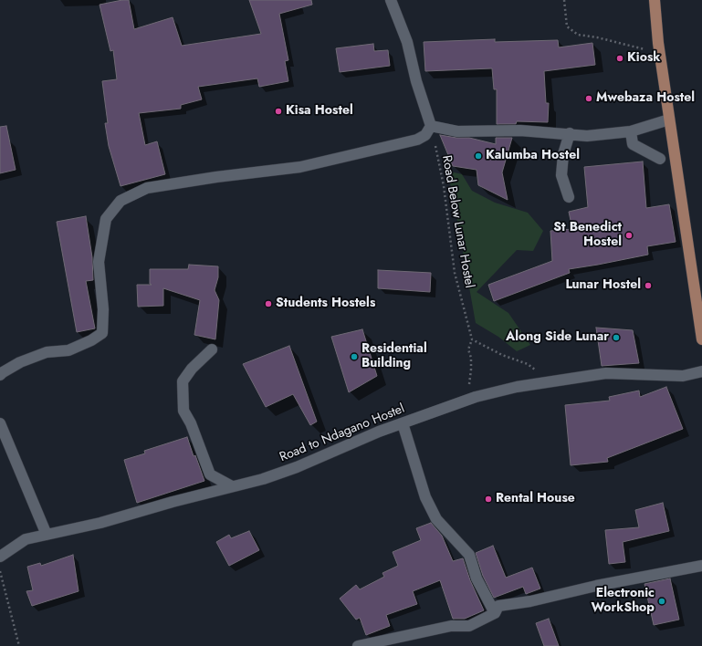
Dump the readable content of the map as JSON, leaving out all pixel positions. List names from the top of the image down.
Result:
{
  "streets": {
    "street": ["Road to Ndagano Hostel"],
    "path": ["Road Below Lunar Hostel"]
  },
  "places": [
    "Kiosk",
    "Mwebaza Hostel",
    "Kisa Hostel",
    "Kalumba Hostel",
    "St Benedict Hostel",
    "Lunar Hostel",
    "Students Hostels",
    "Along Side Lunar",
    "Residential Building",
    "Rental House",
    "Electronic WorkShop"
  ]
}
